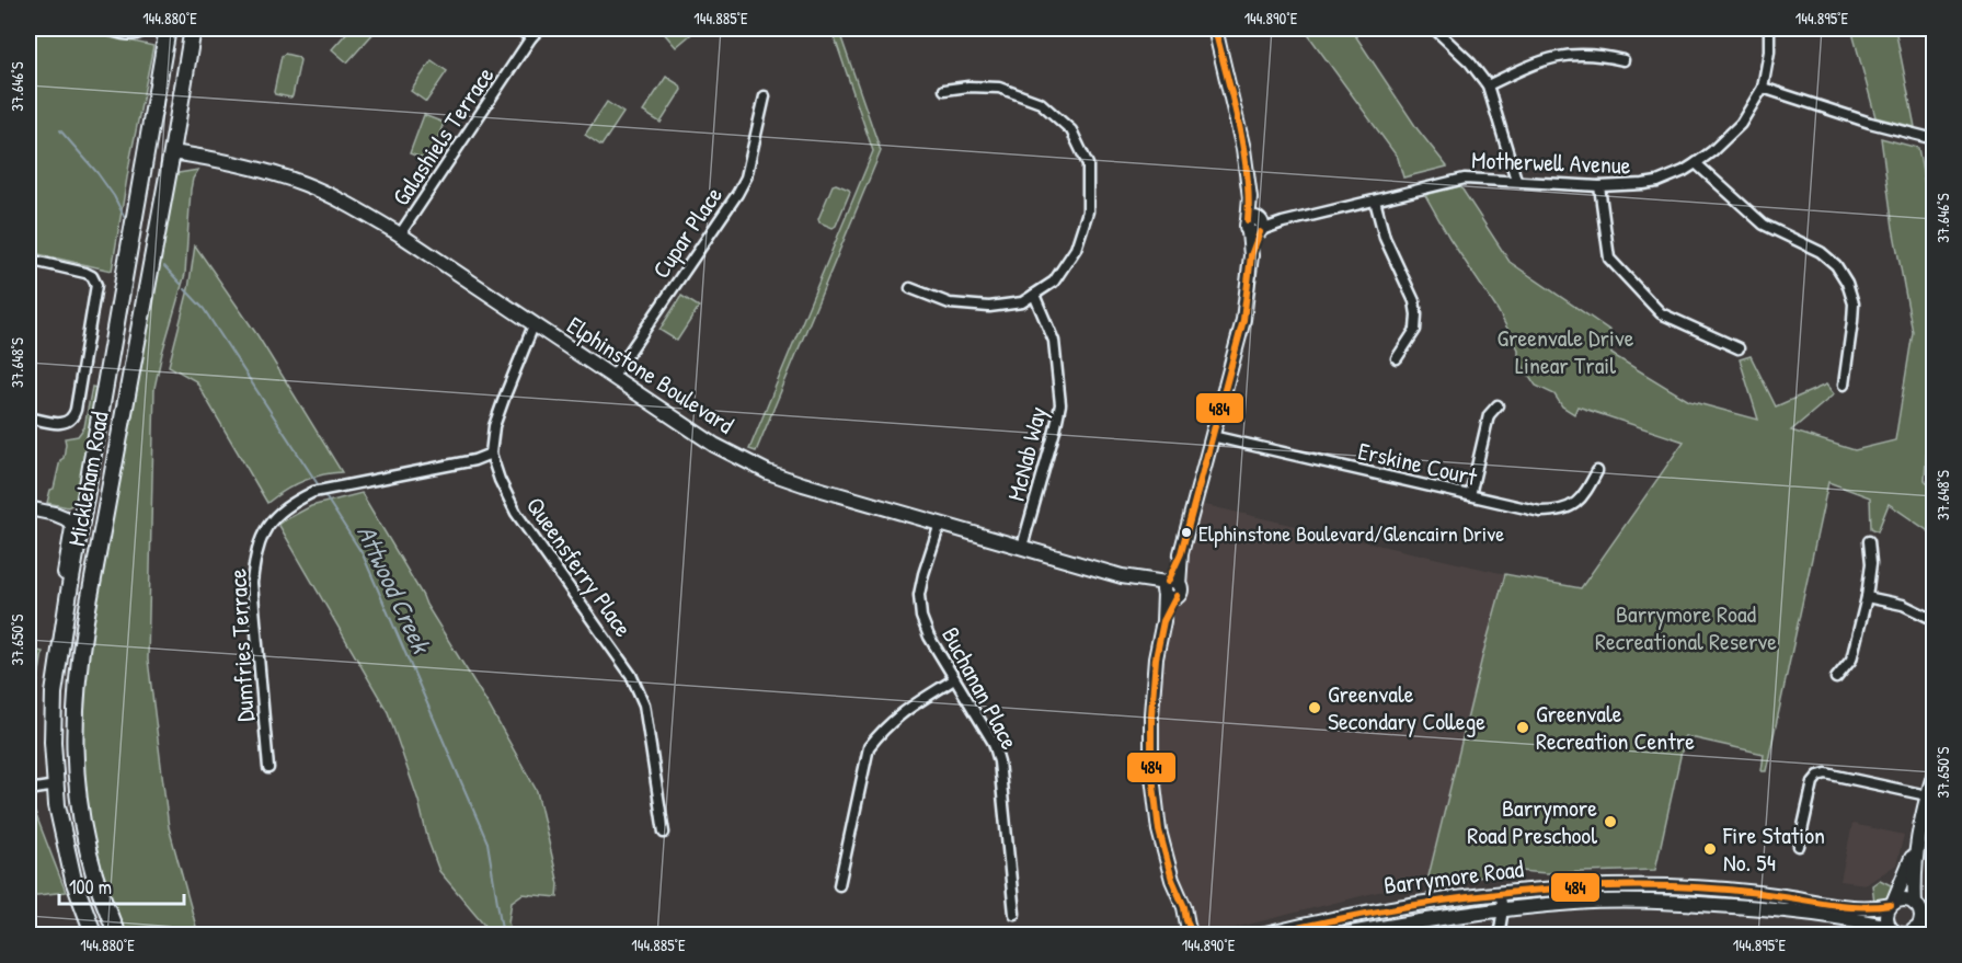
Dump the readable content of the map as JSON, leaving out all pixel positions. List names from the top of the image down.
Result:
{
  "streets": {
    "main road": ["Mickleham Road"],
    "street": [
      "Galashiels Terrace",
      "Motherwell Avenue",
      "Cupar Place",
      "Elphinstone Boulevard",
      "McNab Way",
      "Erskine Court",
      "Queensferry Place",
      "Dumfries Terrace",
      "Buchanan Place",
      "Barrymore Road"
    ]
  },
  "crossings": [
    ["Galashiels Terrace", "Elphinstone Boulevard"],
    ["Cupar Place", "Elphinstone Boulevard"],
    ["Elphinstone Boulevard", "McNab Way"],
    ["Elphinstone Boulevard", "Mickleham Road"],
    ["Elphinstone Boulevard", "Queensferry Place"],
    ["Elphinstone Boulevard", "Buchanan Place"],
    ["Queensferry Place", "Dumfries Terrace"]
  ],
  "water": ["Attwood Creek"],
  "parks": ["Greenvale Drive Linear Trail", "Barrymore Road Recreational Reserve"],
  "places": [
    "Elphinstone Boulevard/Glencairn Drive",
    "Greenvale Secondary College",
    "Greenvale Recreation Centre",
    "Barrymore Road Preschool",
    "Fire Station No. 54"
  ],
  "lines": ["transit line 484"],
  "scale_bar": "100 m",
  "coordinates": [
    "144.880°E",
    "144.885°E",
    "144.890°E",
    "144.895°E",
    "37.646°S",
    "37.648°S",
    "37.650°S"
  ]
}
